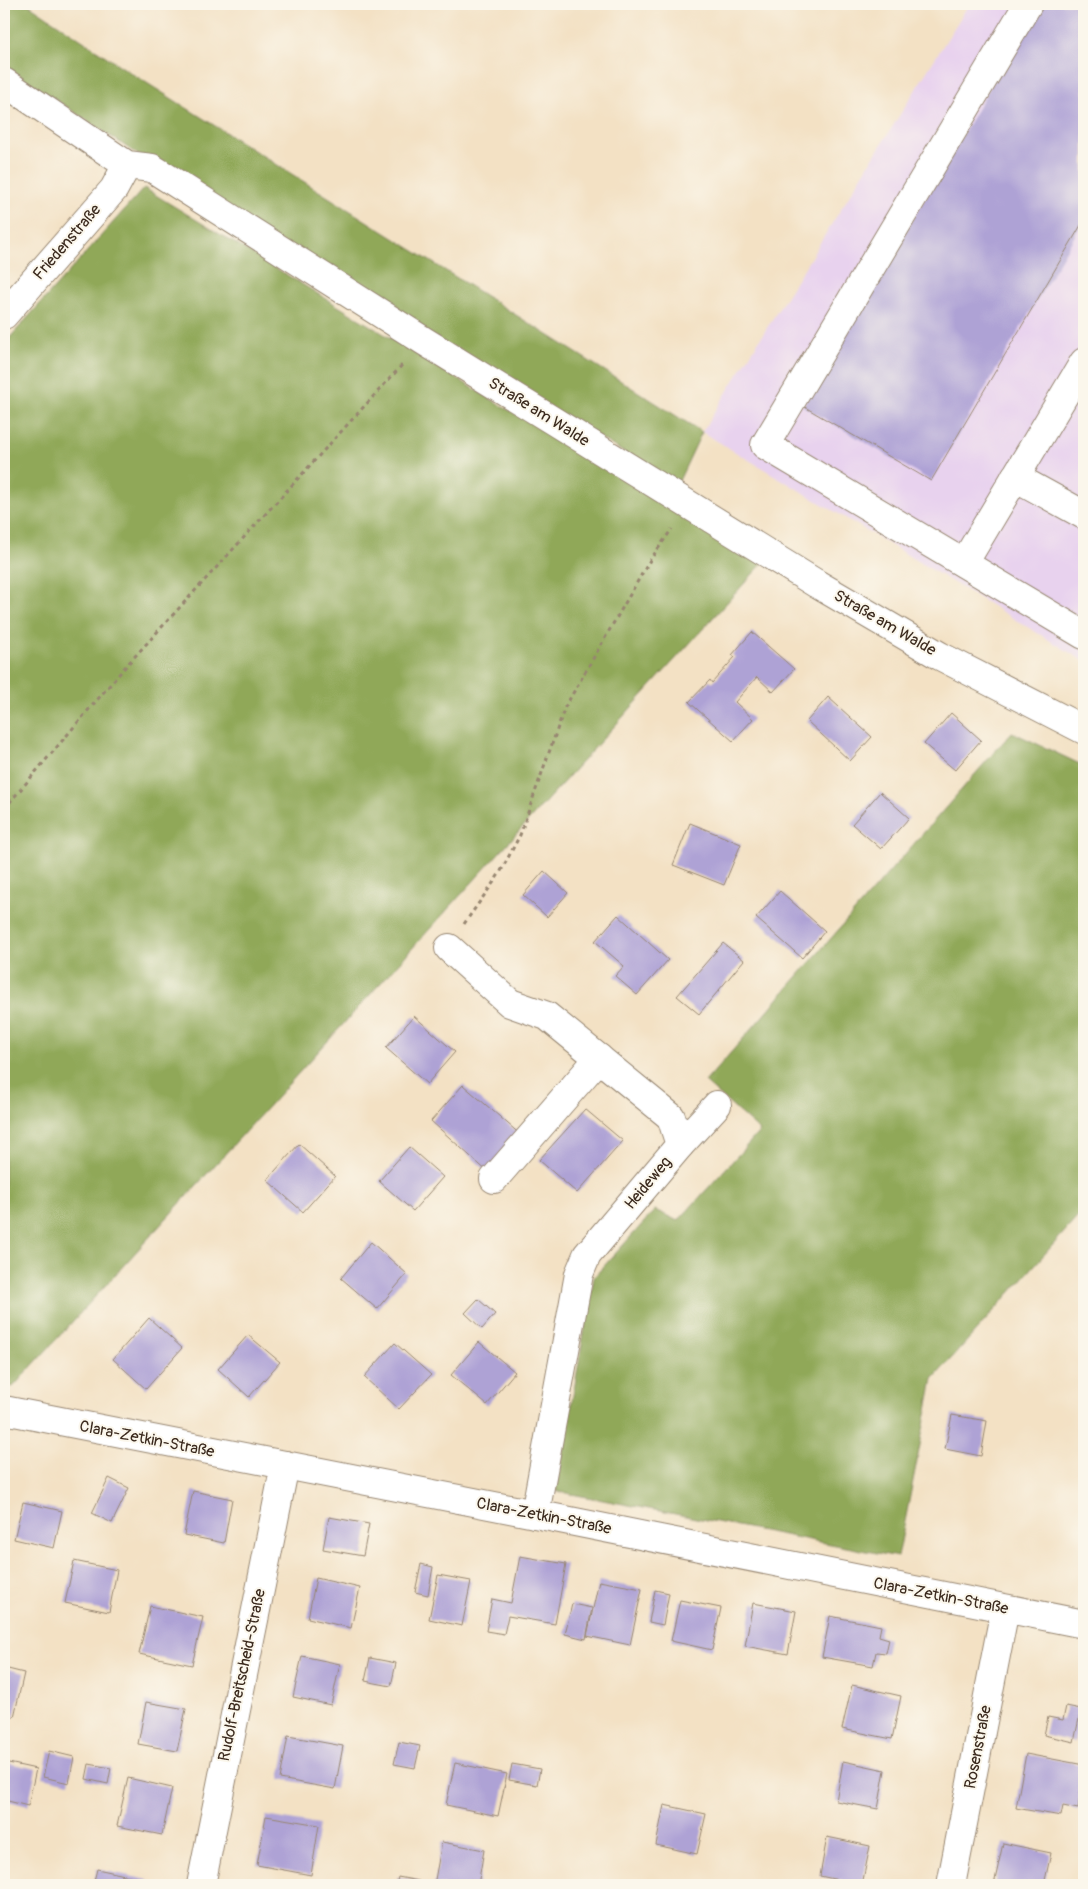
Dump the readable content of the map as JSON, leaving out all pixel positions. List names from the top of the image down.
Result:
{
  "streets": {
    "street": [
      "Friedenstraße",
      "Straße am Walde",
      "Heideweg",
      "Clara-Zetkin-Straße",
      "Rudolf-Breitscheid-Straße",
      "Rosenstraße"
    ]
  },
  "crossings": [
    ["Friedenstraße", "Straße am Walde"],
    ["Heideweg", "Clara-Zetkin-Straße"],
    ["Clara-Zetkin-Straße", "Rudolf-Breitscheid-Straße"],
    ["Clara-Zetkin-Straße", "Rosenstraße"]
  ]
}
